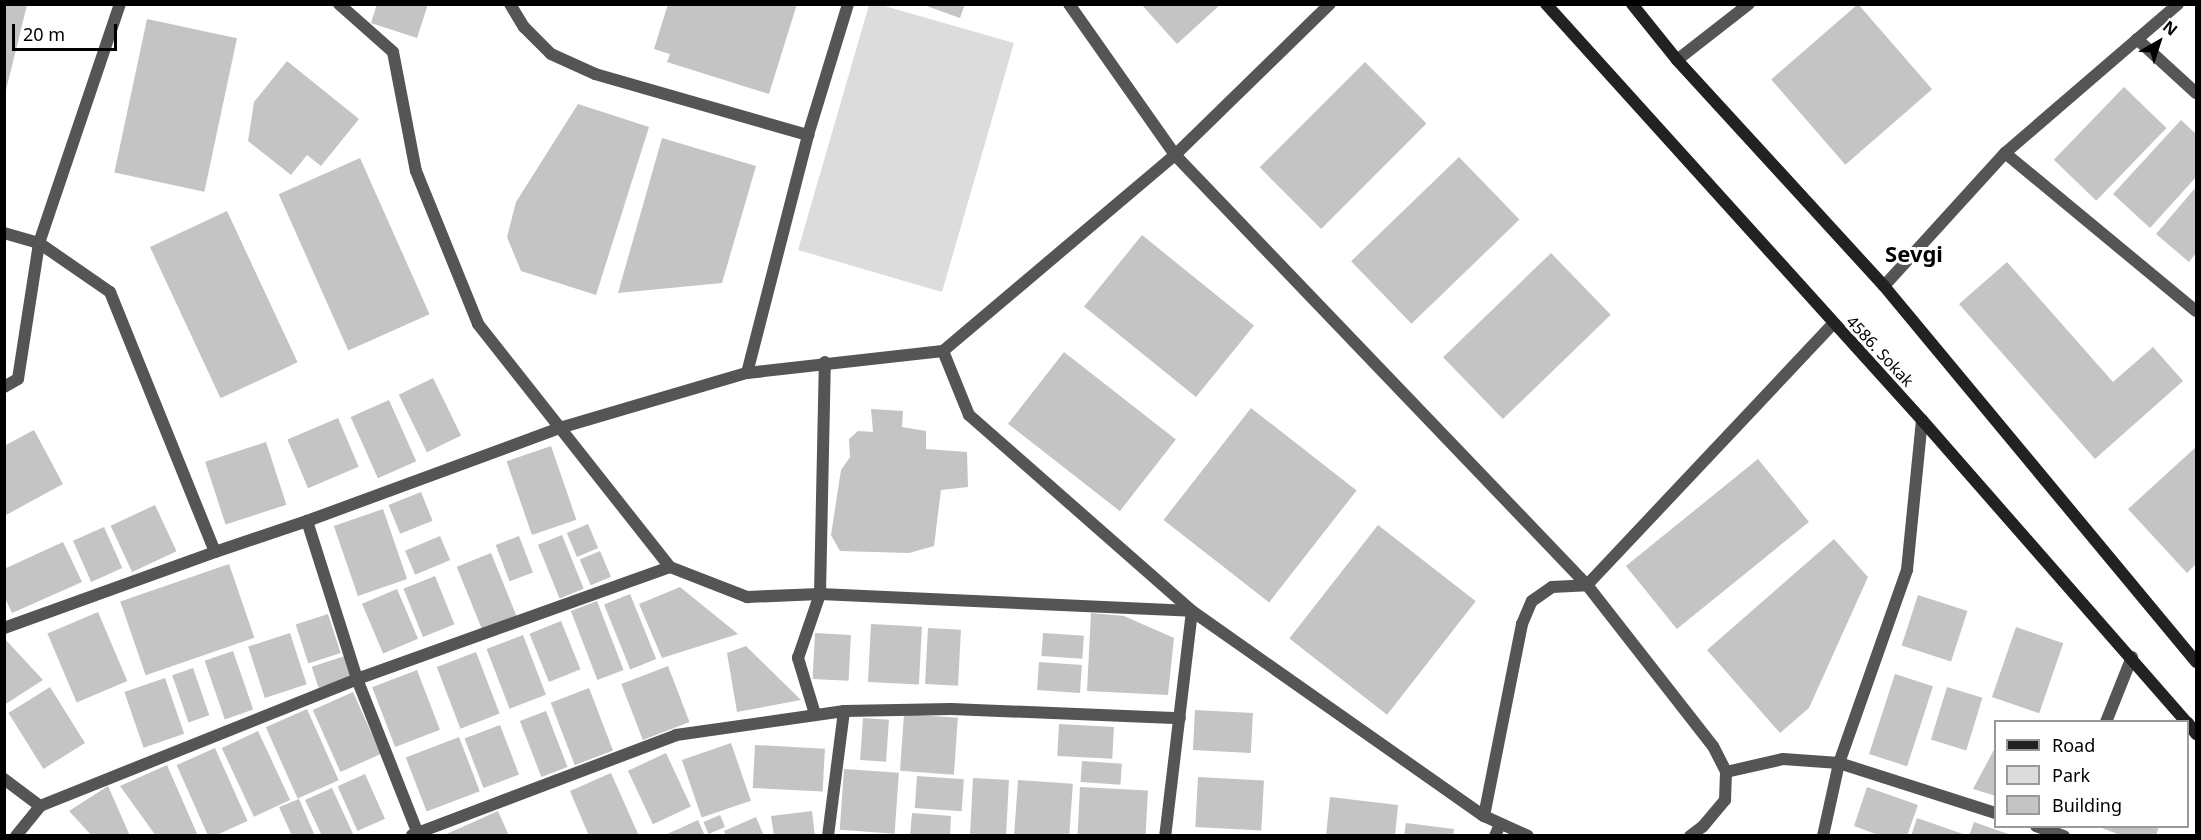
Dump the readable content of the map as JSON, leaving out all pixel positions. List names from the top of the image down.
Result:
{
  "streets": {
    "main road": ["4586. Sokak"]
  },
  "districts": ["Sevgi"],
  "legend": ["Road", "Park", "Building"],
  "scale_bar": "20 m",
  "north": "top right"
}
